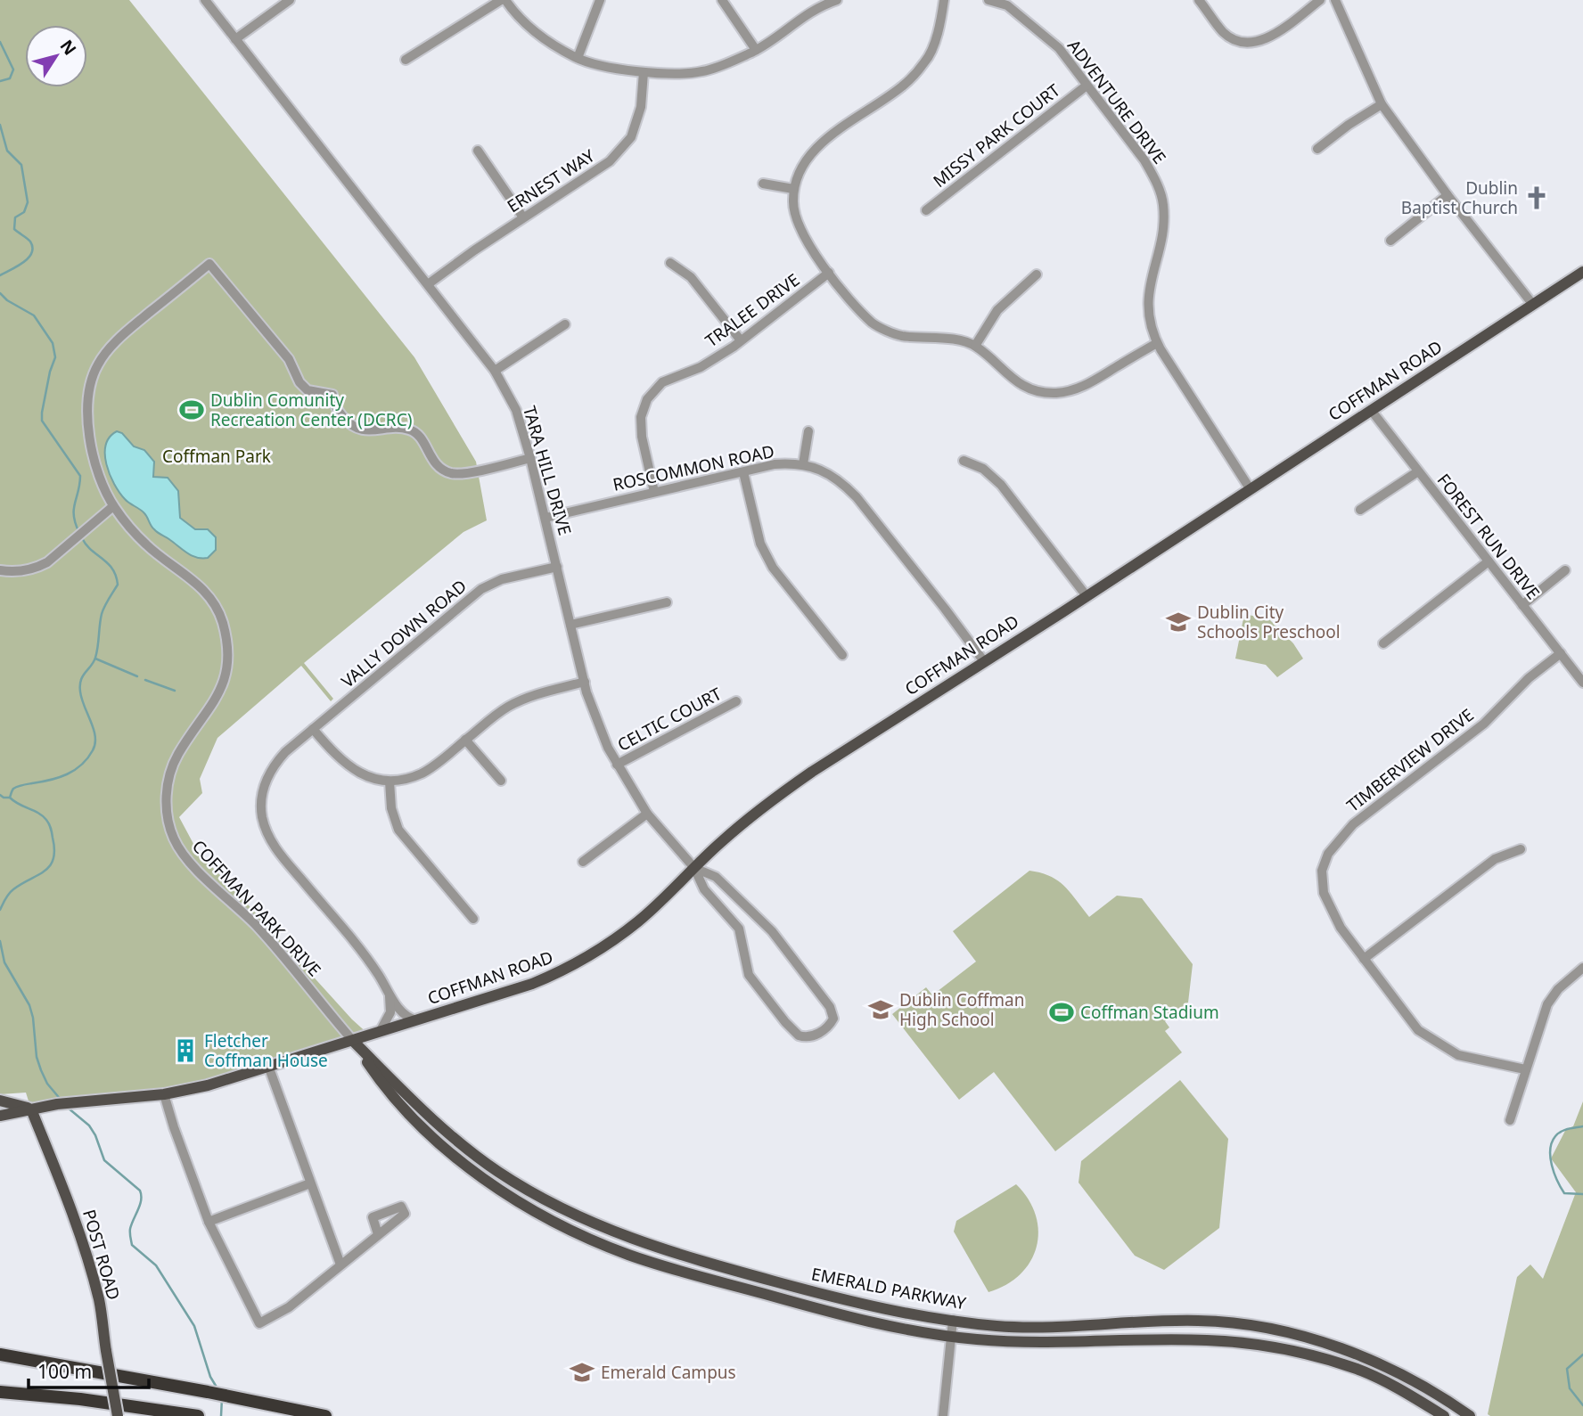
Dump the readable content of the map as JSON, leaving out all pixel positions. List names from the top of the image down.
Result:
{
  "streets": {
    "main road": ["COFFMAN ROAD", "POST ROAD", "EMERALD PARKWAY"],
    "street": [
      "ADVENTURE DRIVE",
      "MISSY PARK COURT",
      "ERNEST WAY",
      "TRALEE DRIVE",
      "ROSCOMMON ROAD",
      "TARA HILL DRIVE",
      "FOREST RUN DRIVE",
      "VALLY DOWN ROAD",
      "CELTIC COURT",
      "TIMBERVIEW DRIVE",
      "COFFMAN PARK DRIVE"
    ]
  },
  "crossings": [
    ["ADVENTURE DRIVE", "MISSY PARK COURT"],
    ["ADVENTURE DRIVE", "COFFMAN ROAD"],
    ["ERNEST WAY", "TARA HILL DRIVE"],
    ["TRALEE DRIVE", "ROSCOMMON ROAD"],
    ["COFFMAN ROAD", "ROSCOMMON ROAD"],
    ["COFFMAN ROAD", "TARA HILL DRIVE"],
    ["COFFMAN ROAD", "FOREST RUN DRIVE"],
    ["COFFMAN ROAD", "VALLY DOWN ROAD"],
    ["COFFMAN ROAD", "COFFMAN PARK DRIVE"],
    ["COFFMAN ROAD", "EMERALD PARKWAY"],
    ["ROSCOMMON ROAD", "TARA HILL DRIVE"],
    ["TARA HILL DRIVE", "VALLY DOWN ROAD"],
    ["TARA HILL DRIVE", "CELTIC COURT"],
    ["TARA HILL DRIVE", "COFFMAN PARK DRIVE"],
    ["FOREST RUN DRIVE", "TIMBERVIEW DRIVE"],
    ["COFFMAN PARK DRIVE", "EMERALD PARKWAY"]
  ],
  "parks": ["Coffman Park"],
  "places": {
    "church": ["Dublin Baptist Church"],
    "sports": ["Dublin Comunity Recreation Center (DCRC)", "Coffman Stadium"],
    "school or university": ["Dublin City Schools Preschool", "Dublin Coffman High School", "Emerald Campus"],
    "building": ["Fletcher Coffman House"]
  },
  "scale_bar": "100 m",
  "north": "top right"
}
